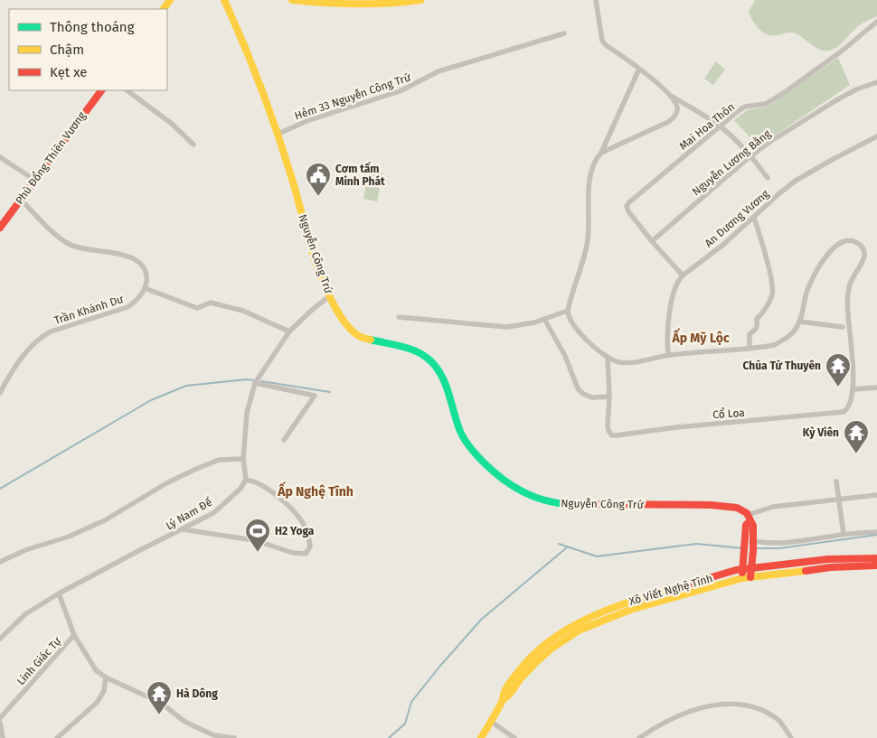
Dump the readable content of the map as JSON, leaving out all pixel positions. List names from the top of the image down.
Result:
{
  "streets": {
    "main road": ["Phù Đổng Thiên Vương", "Nguyễn Công Trứ", "Xô Viết Nghệ Tĩnh"],
    "street": [
      "Hẻm 33 Nguyễn Công Trứ",
      "Mai Hoa Thôn",
      "Nguyễn Lương Bằng",
      "An Dương Vương",
      "Trần Khánh Dư",
      "Cổ Loa",
      "Lý Nam Đế",
      "Linh Giác Tự"
    ]
  },
  "crossings": [
    ["Hẻm 33 Nguyễn Công Trứ", "Nguyễn Công Trứ"],
    ["Mai Hoa Thôn", "Nguyễn Lương Bằng"],
    ["Mai Hoa Thôn", "An Dương Vương"],
    ["An Dương Vương", "Cổ Loa"]
  ],
  "districts": ["Ấp Mỹ Lộc", "Ấp Nghệ Tĩnh"],
  "places": {
    "public building": ["Cơm tấm Minh Phát"],
    "temple": ["Chùa Từ Thuyên", "Kỳ Viên", "Hà Dông"],
    "sports": ["H2 Yoga"]
  },
  "legend": ["Thông thoáng", "Chậm", "Kẹt xe"]
}
